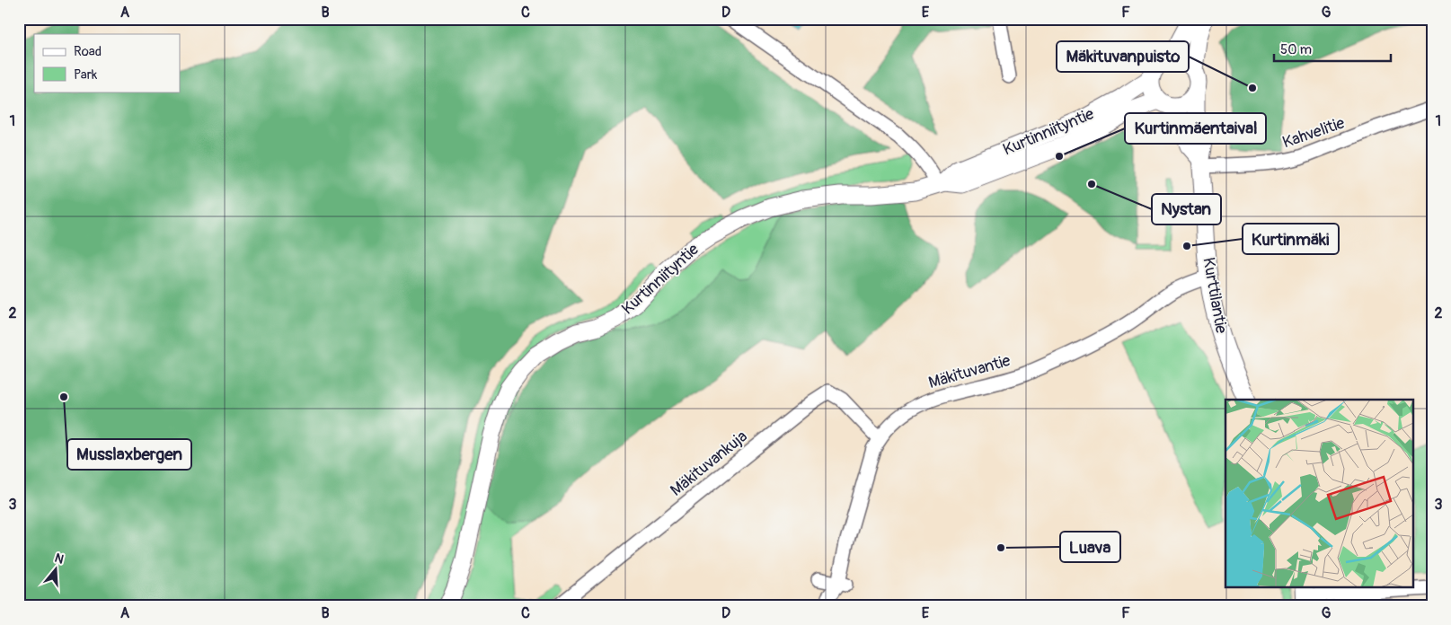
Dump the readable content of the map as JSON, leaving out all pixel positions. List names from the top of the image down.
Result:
{
  "streets": {
    "street": [
      "Kurtinniityntie",
      "Kahvelitie",
      "Kurttilantie",
      "Mäkituvantie",
      "Mäkituvankuja"
    ]
  },
  "crossings": [
    ["Kurtinniityntie", "Kurttilantie"],
    ["Kahvelitie", "Kurttilantie"],
    ["Kurttilantie", "Mäkituvantie"],
    ["Mäkituvantie", "Mäkituvankuja"]
  ],
  "places": [
    "Mäkituvanpuisto",
    "Kurtinmäentaival",
    "Nystan",
    "Kurtinmäki",
    "Musslaxbergen",
    "Luava"
  ],
  "legend": ["Road", "Park"],
  "scale_bar": "50 m",
  "north": "top",
  "grid": {
    "columns": [
      "A",
      "B",
      "C",
      "D",
      "E",
      "F",
      "G"
    ],
    "rows": ["1", "2", "3"]
  }
}
